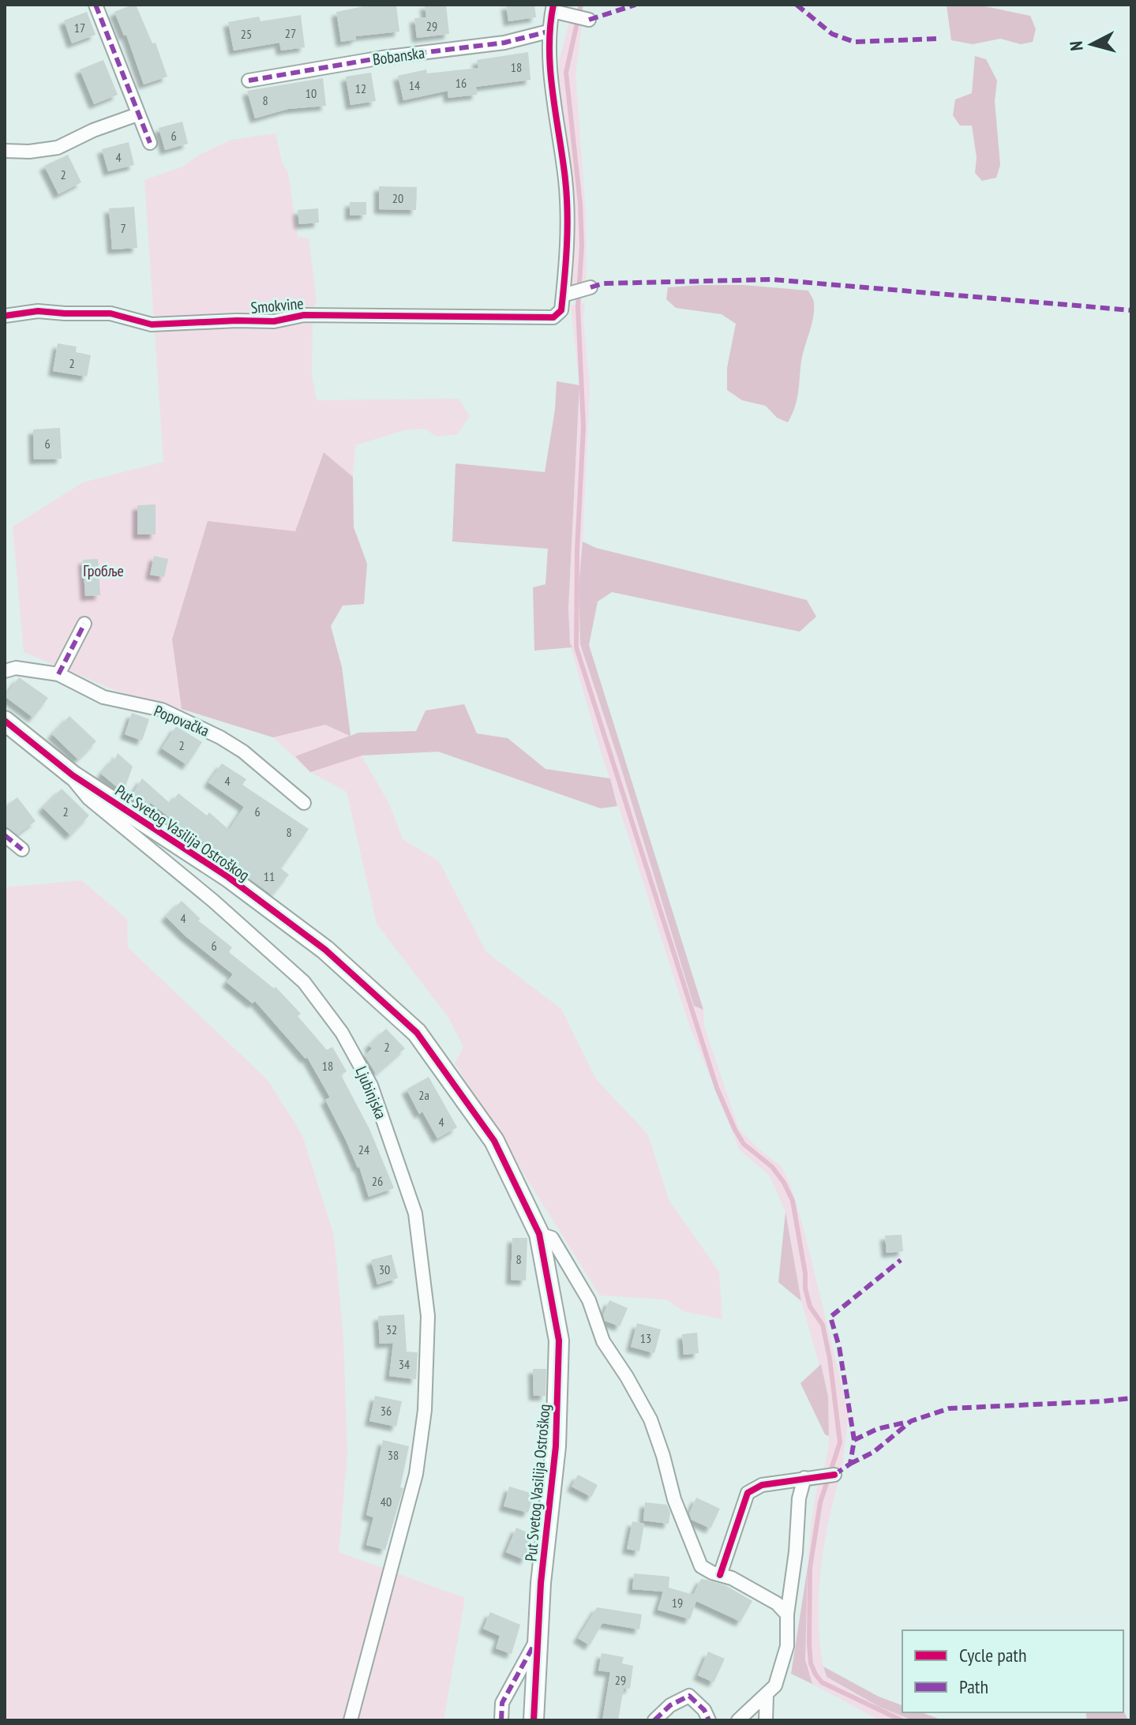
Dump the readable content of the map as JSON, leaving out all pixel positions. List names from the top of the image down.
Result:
{
  "streets": {
    "street": [
      "Bobanska",
      "Smokvine",
      "Popovačka",
      "Put Svetog Vasilija Ostroškog",
      "Ljubinjska"
    ]
  },
  "crossings": [
    ["Put Svetog Vasilija Ostroškog", "Ljubinjska"]
  ],
  "parks": ["Гробље"],
  "house_numbers": [
    "29",
    "17",
    "27",
    "25",
    "18",
    "16",
    "14",
    "12",
    "10",
    "8",
    "6",
    "4",
    "2",
    "20",
    "7",
    "2",
    "6",
    "2",
    "4",
    "2",
    "6",
    "8",
    "11",
    "4",
    "6",
    "2",
    "18",
    "2a",
    "4",
    "24",
    "26",
    "8",
    "30",
    "32",
    "13",
    "34",
    "36",
    "38",
    "40",
    "19",
    "29"
  ],
  "legend": ["Cycle path", "Path"],
  "north": "left"
}
